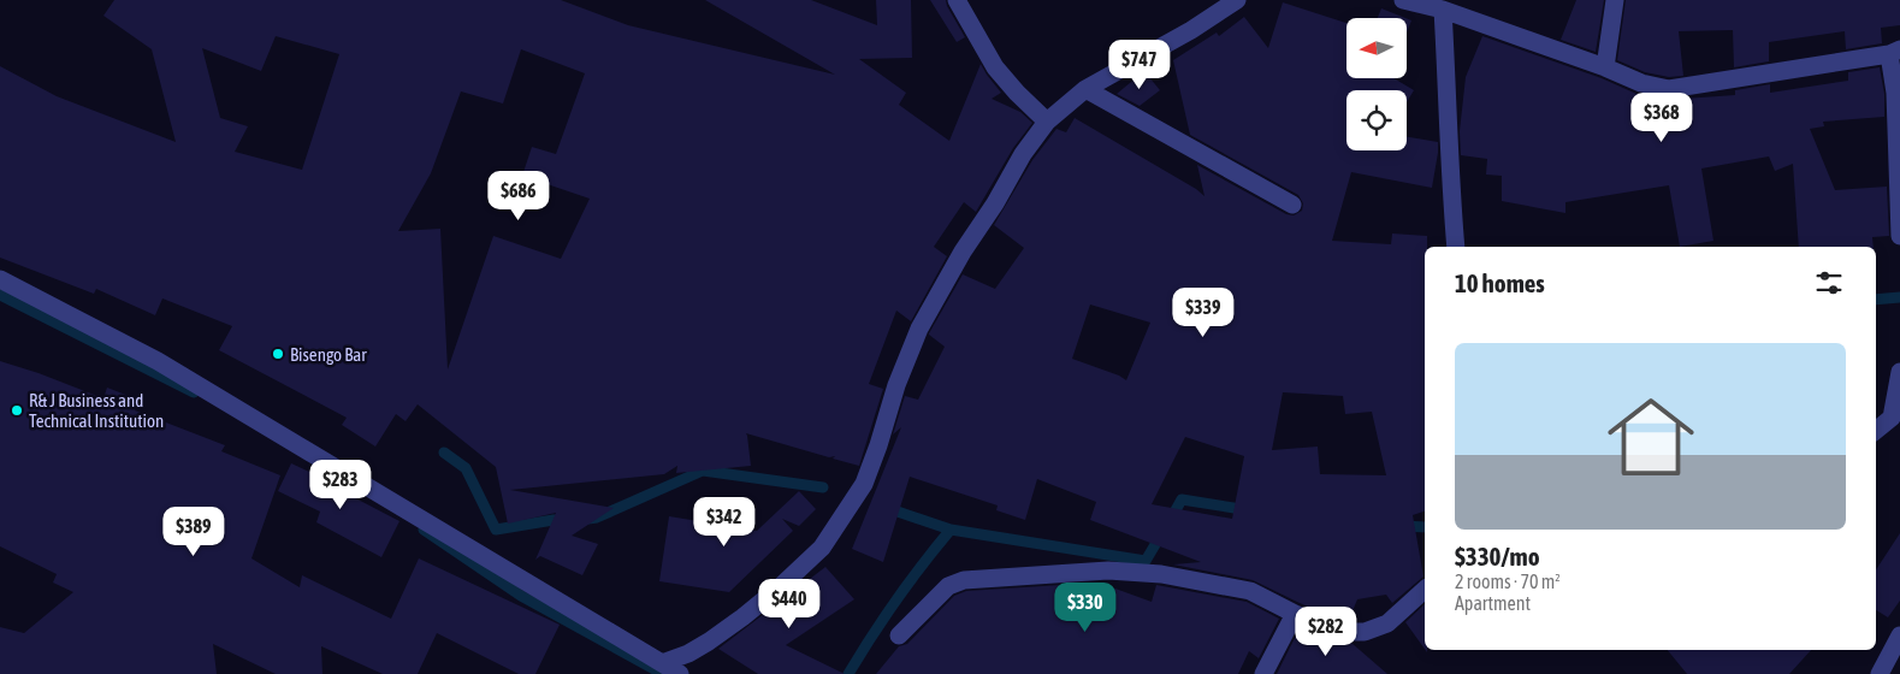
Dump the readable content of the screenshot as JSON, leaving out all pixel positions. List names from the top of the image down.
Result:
{
  "places": ["Bisengo Bar", "R& J Business and Technical Institution"],
  "north": "left",
  "page": {
    "price": [
      "$747",
      "$368",
      "$686",
      "$339",
      "$283",
      "$342",
      "$389",
      "$440",
      "$330",
      "$282"
    ],
    "heading": "10 homes",
    "list": [
      {
        "name": "$330/mo",
        "note": "2 rooms · 70 m² · Apartment"
      }
    ]
  }
}
